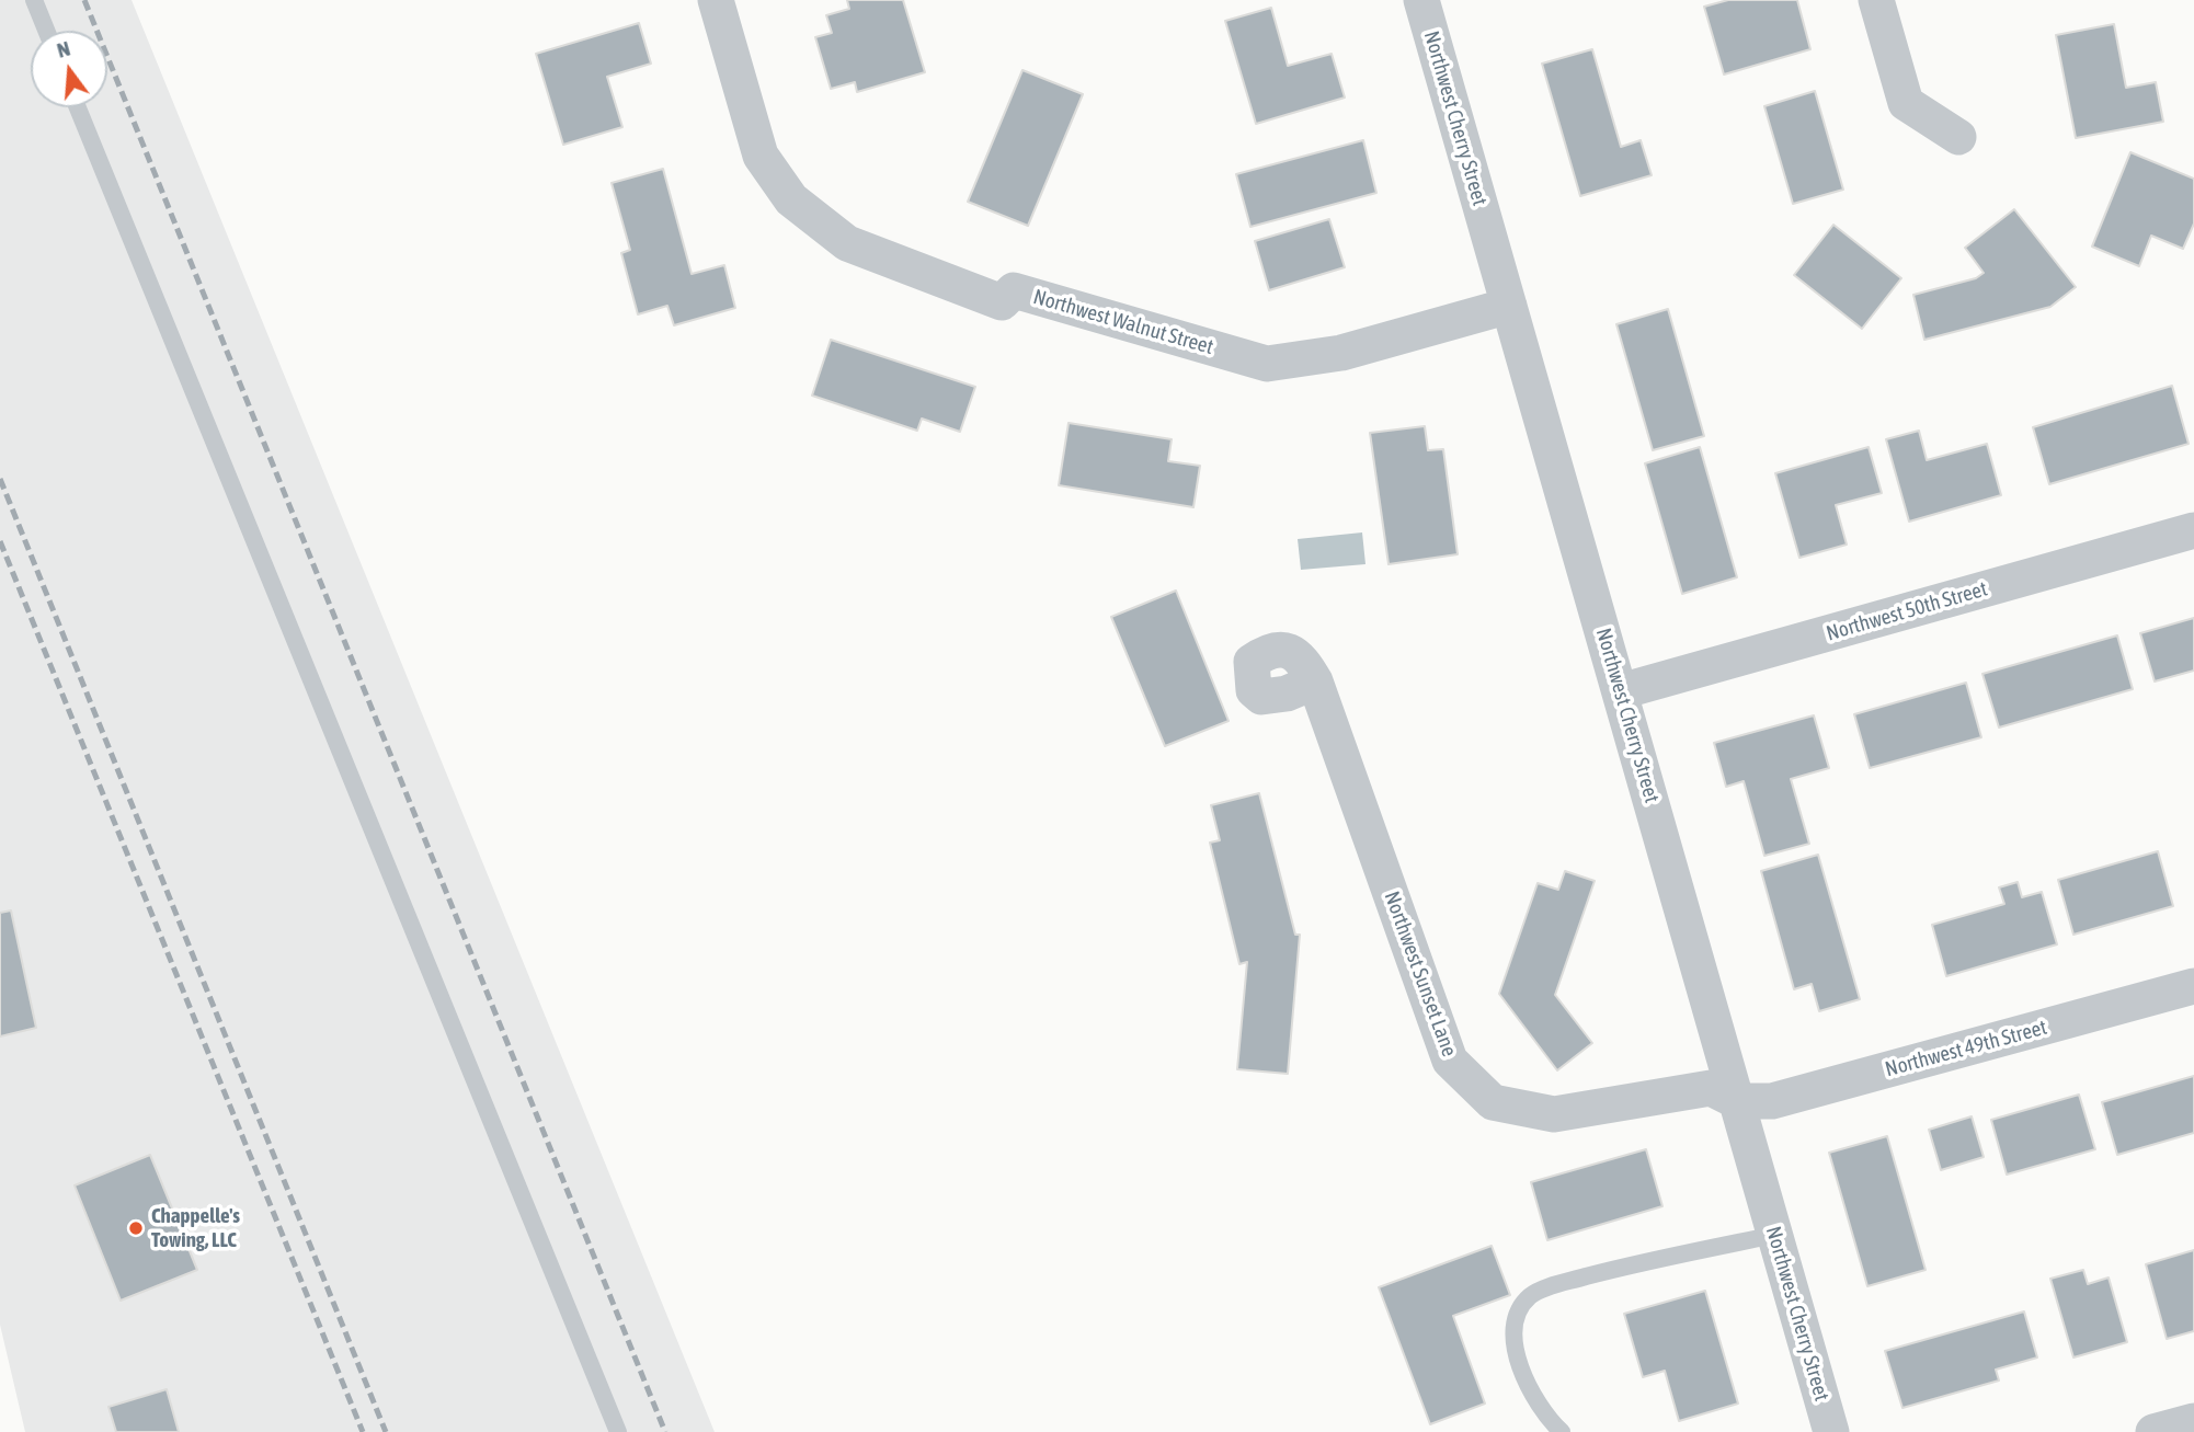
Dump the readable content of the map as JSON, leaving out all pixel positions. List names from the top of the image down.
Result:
{
  "streets": {
    "street": [
      "Northwest Cherry Street",
      "Northwest Walnut Street",
      "Northwest 50th Street",
      "Northwest Sunset Lane",
      "Northwest 49th Street"
    ]
  },
  "crossings": [
    ["Northwest Cherry Street", "Northwest Walnut Street"],
    ["Northwest Cherry Street", "Northwest 50th Street"],
    ["Northwest Cherry Street", "Northwest Sunset Lane"],
    ["Northwest Cherry Street", "Northwest 49th Street"],
    ["Northwest Sunset Lane", "Northwest 49th Street"]
  ],
  "places": ["Chappelle's Towing, LLC"],
  "north": "top"
}
